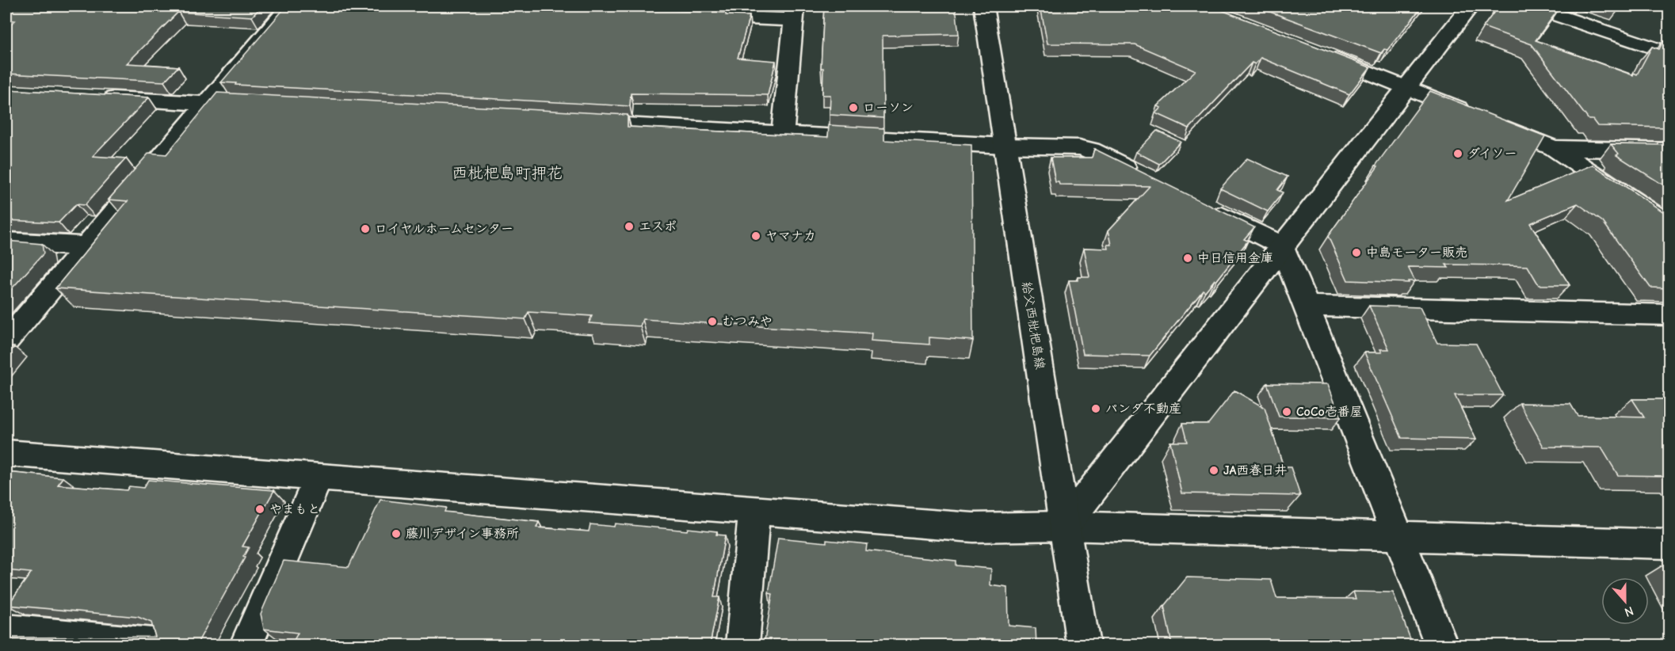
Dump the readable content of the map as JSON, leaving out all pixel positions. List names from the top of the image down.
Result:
{
  "streets": {
    "street": ["給父西枇杷島線"]
  },
  "districts": ["西枇杷島町押花"],
  "places": [
    "ローソン",
    "ダイソー",
    "エスポ",
    "ロイヤルホームセンター",
    "ヤマナカ",
    "中島モーター販売",
    "中日信用金庫",
    "むつみや",
    "パンダ不動産",
    "CoCo壱番屋",
    "JA西春日井",
    "やまもと",
    "藤川デザイン事務所"
  ],
  "north": "bottom"
}
